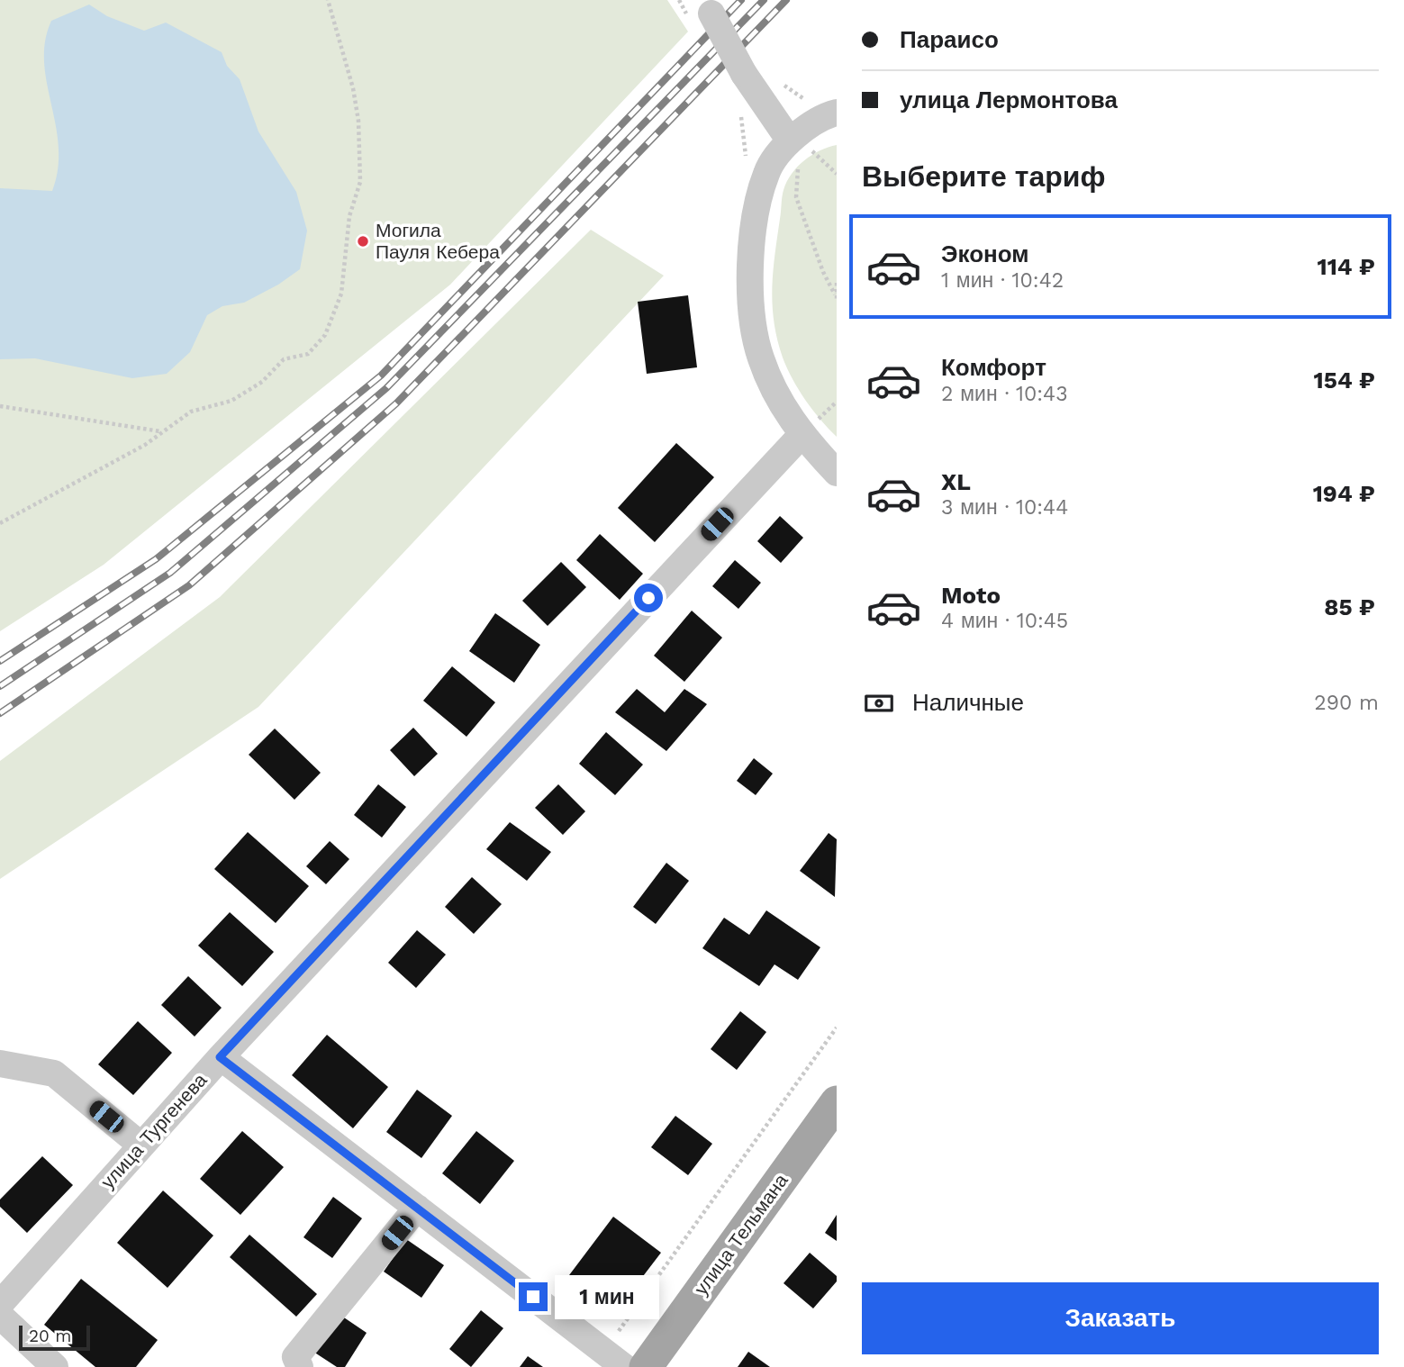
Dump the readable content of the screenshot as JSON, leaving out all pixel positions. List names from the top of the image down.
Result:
{
  "streets": {
    "main road": ["улица Тельмана"],
    "street": ["улица Тургенева"]
  },
  "places": ["Могила Пауля Кебера"],
  "scale_bar": "20 m",
  "page": {
    "banner": ["Параисо", "улица Лермонтова"],
    "heading": "Выберите тариф",
    "list": [
      {
        "name": "Эконом",
        "note": "1 мин · 10:42",
        "value": "114 ₽"
      },
      {
        "name": "Комфорт",
        "note": "2 мин · 10:43",
        "value": "154 ₽"
      },
      {
        "name": "XL",
        "note": "3 мин · 10:44",
        "value": "194 ₽"
      },
      {
        "name": "Moto",
        "note": "4 мин · 10:45",
        "value": "85 ₽"
      }
    ],
    "pay": ["Наличные", "290 m"],
    "buttons": "Заказать",
    "bubble": "1 мин",
    "scale": "20 m"
  }
}
